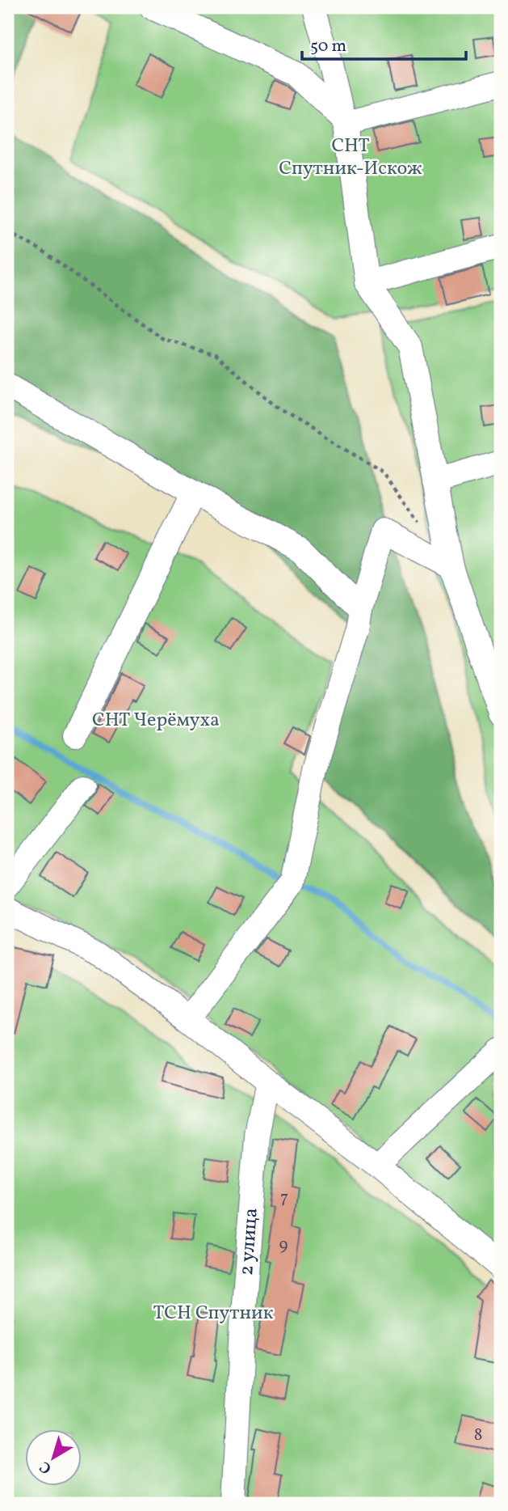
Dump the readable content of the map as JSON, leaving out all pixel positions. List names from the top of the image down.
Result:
{
  "streets": {
    "street": ["2 улица"]
  },
  "parks": ["СНТ Спутник-Искож", "СНТ Черёмуха", "ТСН Спутник"],
  "house_numbers": ["7", "9", "8"],
  "scale_bar": "50 m",
  "north": "bottom left"
}
